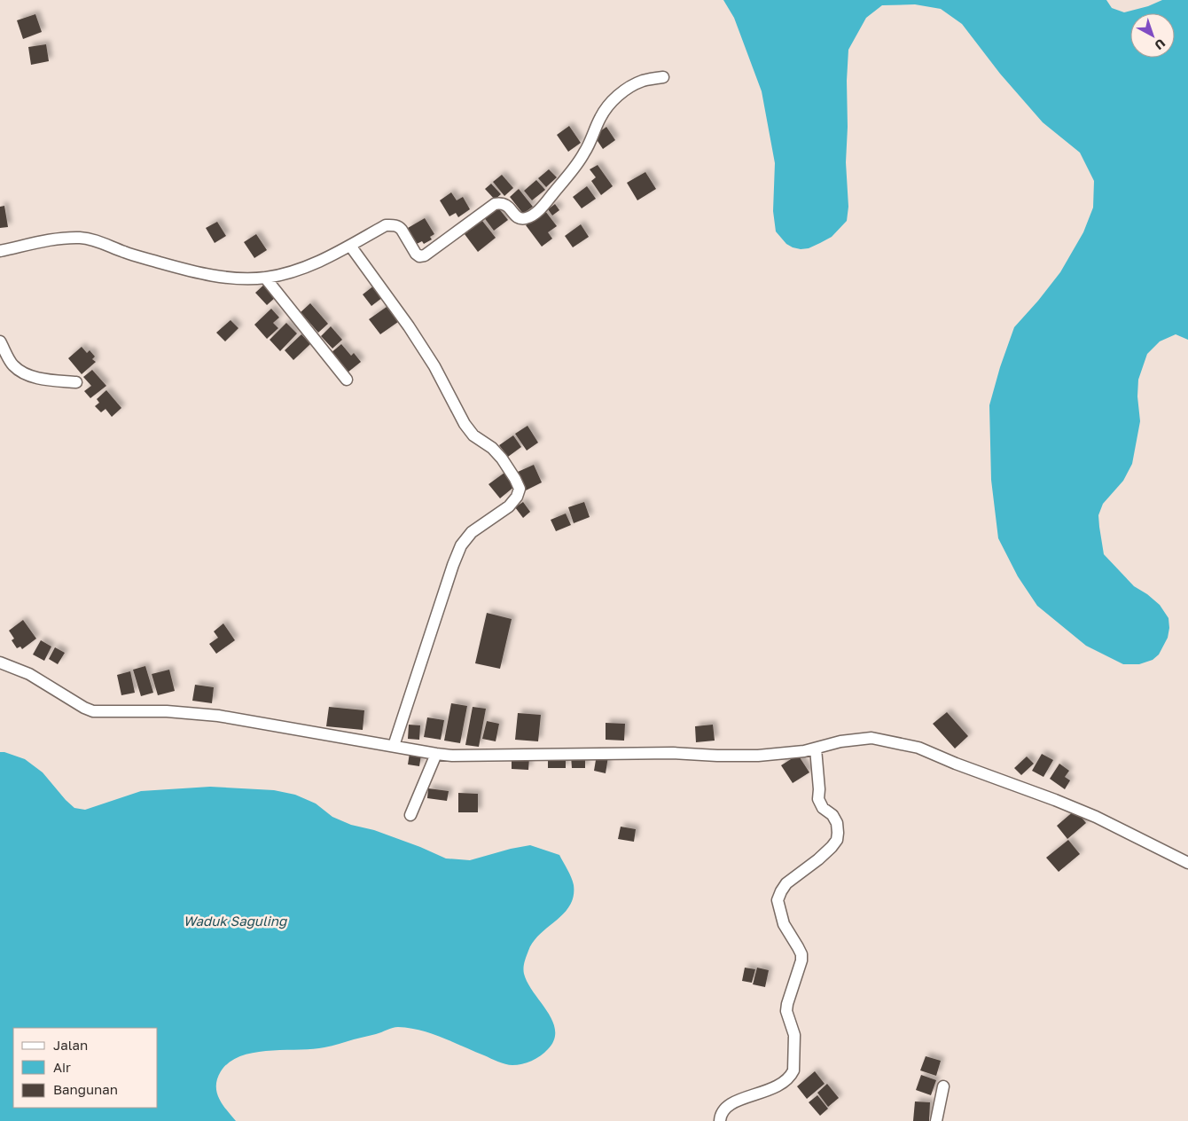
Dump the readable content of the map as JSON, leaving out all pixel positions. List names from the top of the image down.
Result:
{
  "water": ["Waduk Saguling"],
  "legend": ["Jalan", "Air", "Bangunan"],
  "north": "bottom right"
}
